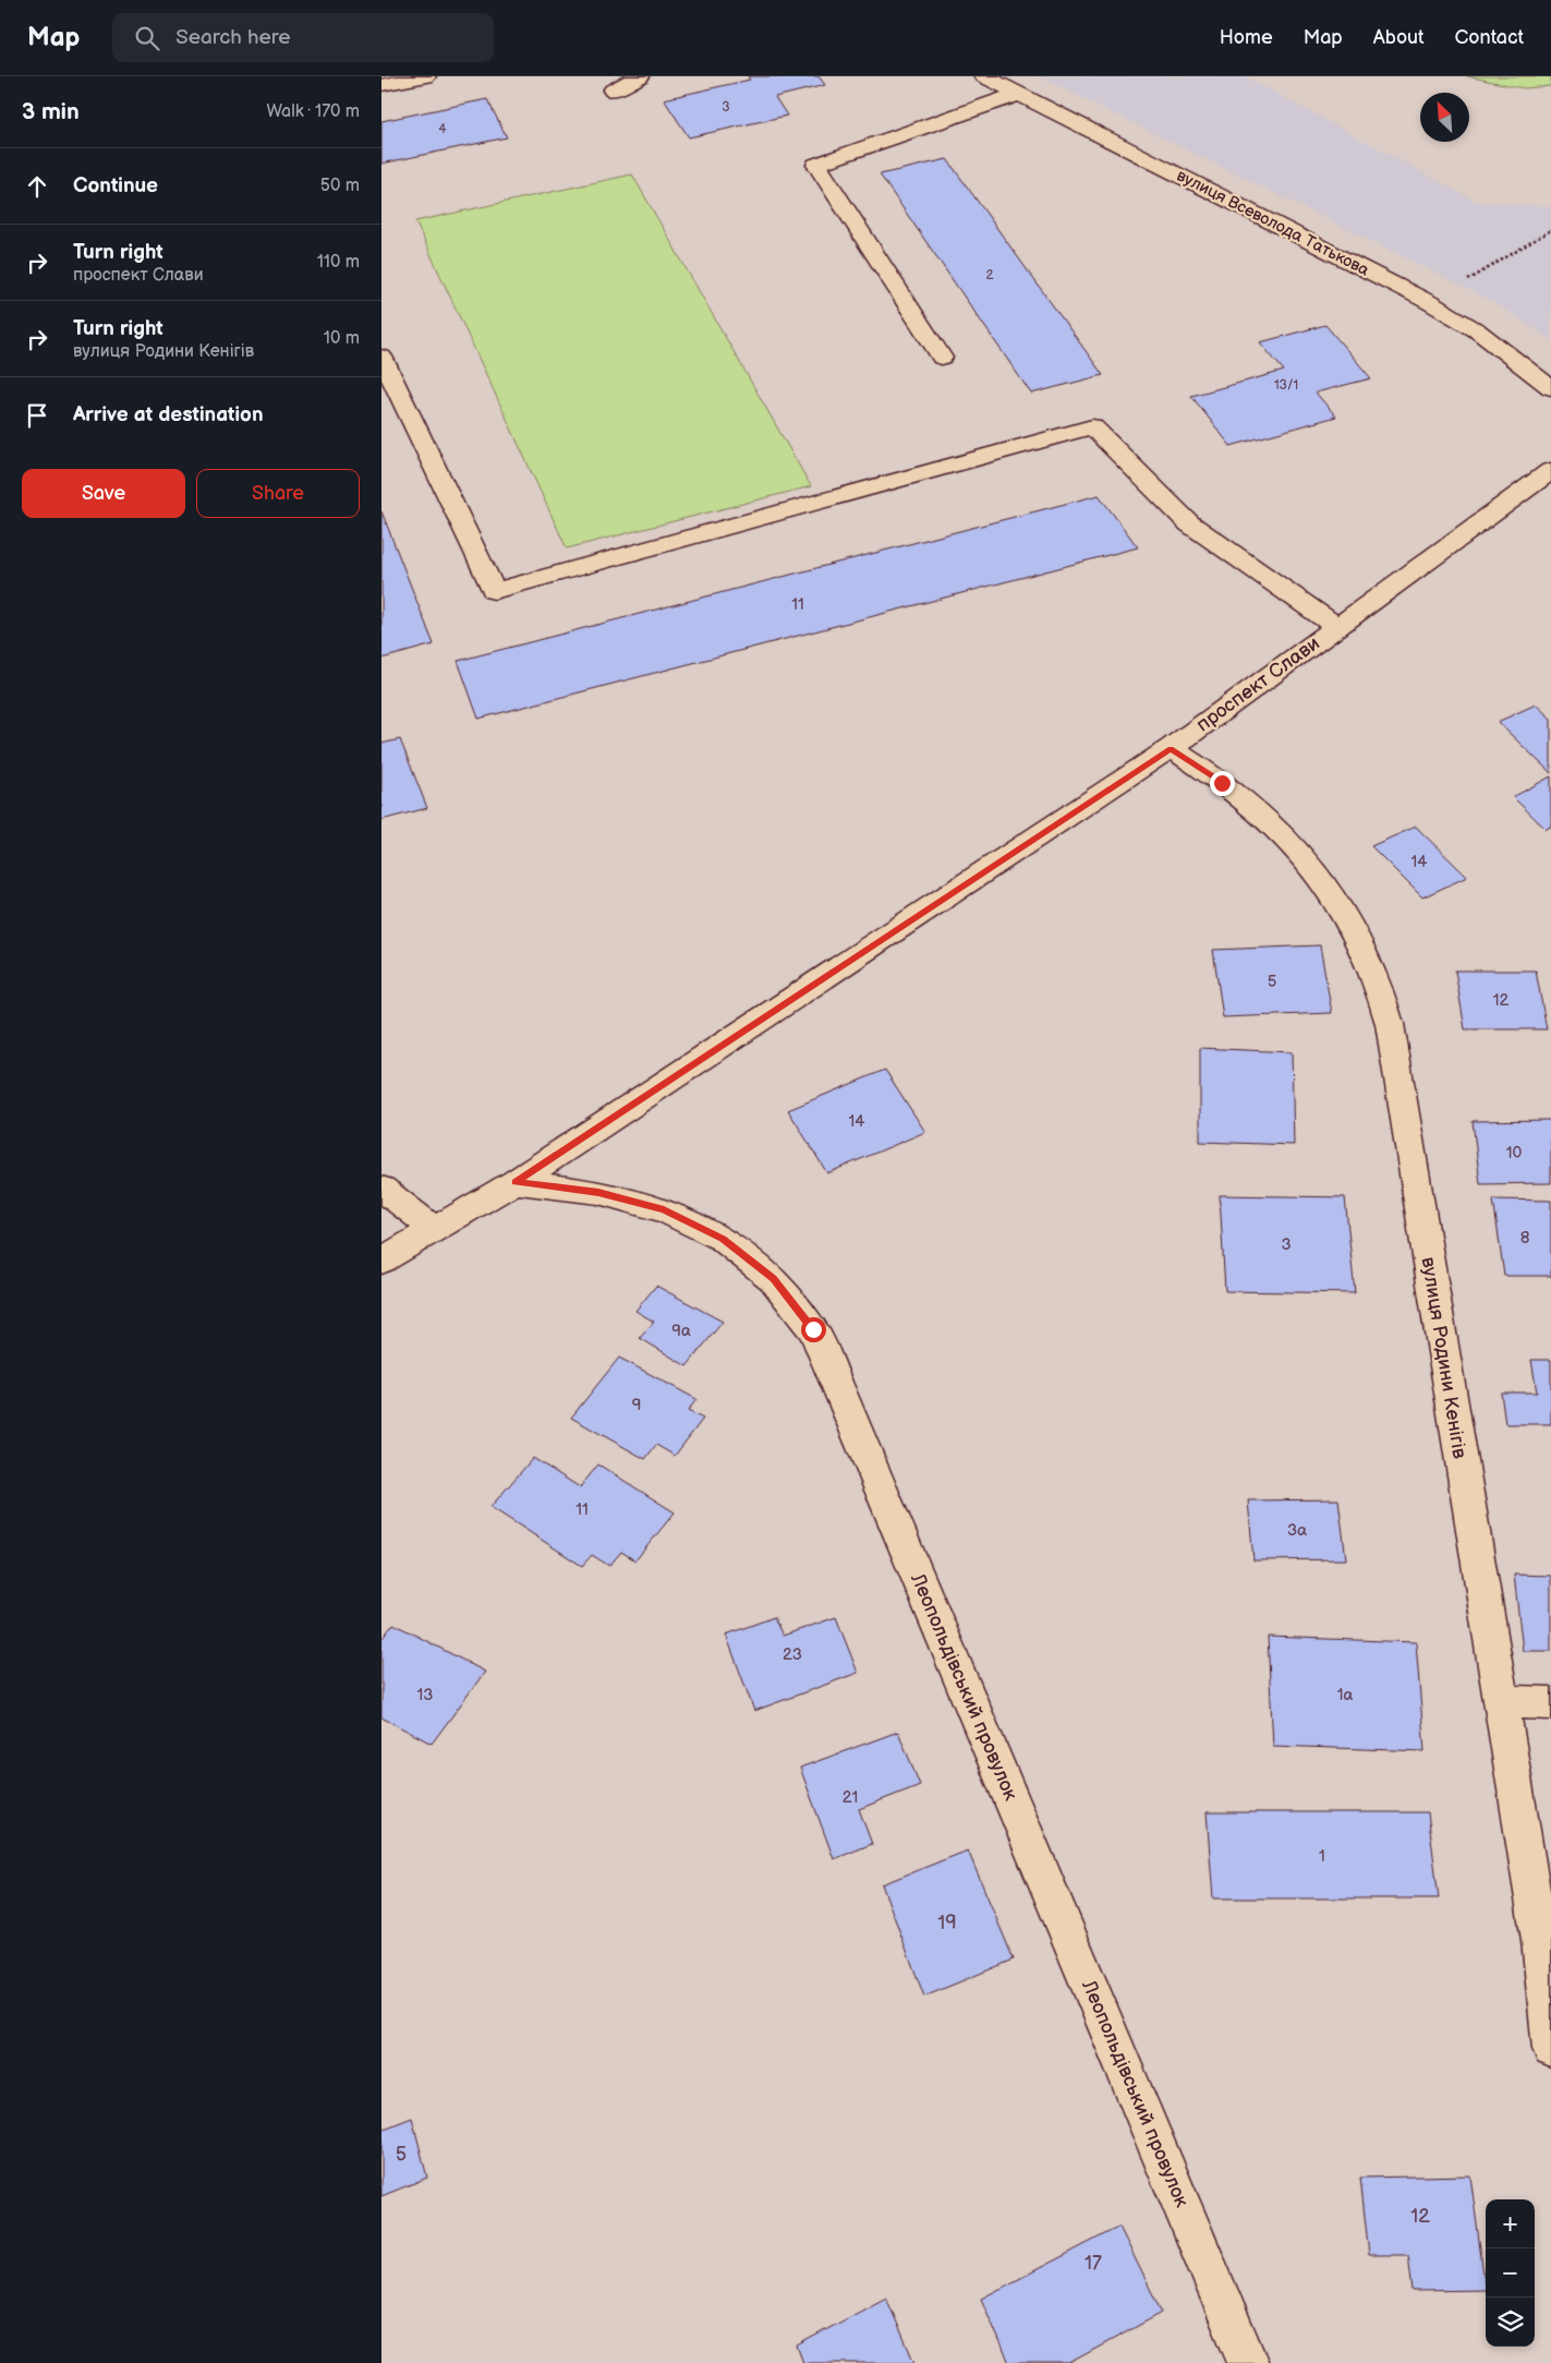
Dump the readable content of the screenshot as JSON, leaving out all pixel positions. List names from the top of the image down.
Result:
{
  "streets": {
    "street": [
      "вулиця Всеволода Татькова",
      "проспект Слави",
      "вулиця Родини Кенігів",
      "Леопольдівський провулок"
    ]
  },
  "crossings": [
    ["проспект Слави", "вулиця Родини Кенігів"],
    ["проспект Слави", "Леопольдівський провулок"]
  ],
  "house_numbers": [
    "3",
    "4",
    "2",
    "13/1",
    "11",
    "14",
    "5",
    "12",
    "14",
    "10",
    "8",
    "3",
    "9а",
    "9",
    "11",
    "3а",
    "23",
    "13",
    "1а",
    "21",
    "1",
    "19",
    "5",
    "12",
    "17"
  ],
  "north": "top left",
  "page": {
    "header": "Map",
    "search": "Search here",
    "nav": [
      "Home",
      "Map",
      "About",
      "Contact"
    ],
    "heading": ["3 min", "Walk · 170 m"],
    "list": [
      ["Continue", "50 m"],
      ["Turn right", "проспект Слави", "110 m"],
      ["Turn right", "вулиця Родини Кенігів", "10 m"],
      "Arrive at destination"
    ],
    "buttons": ["Save", "Share"],
    "map_buttons": ["+", "−"]
  }
}
